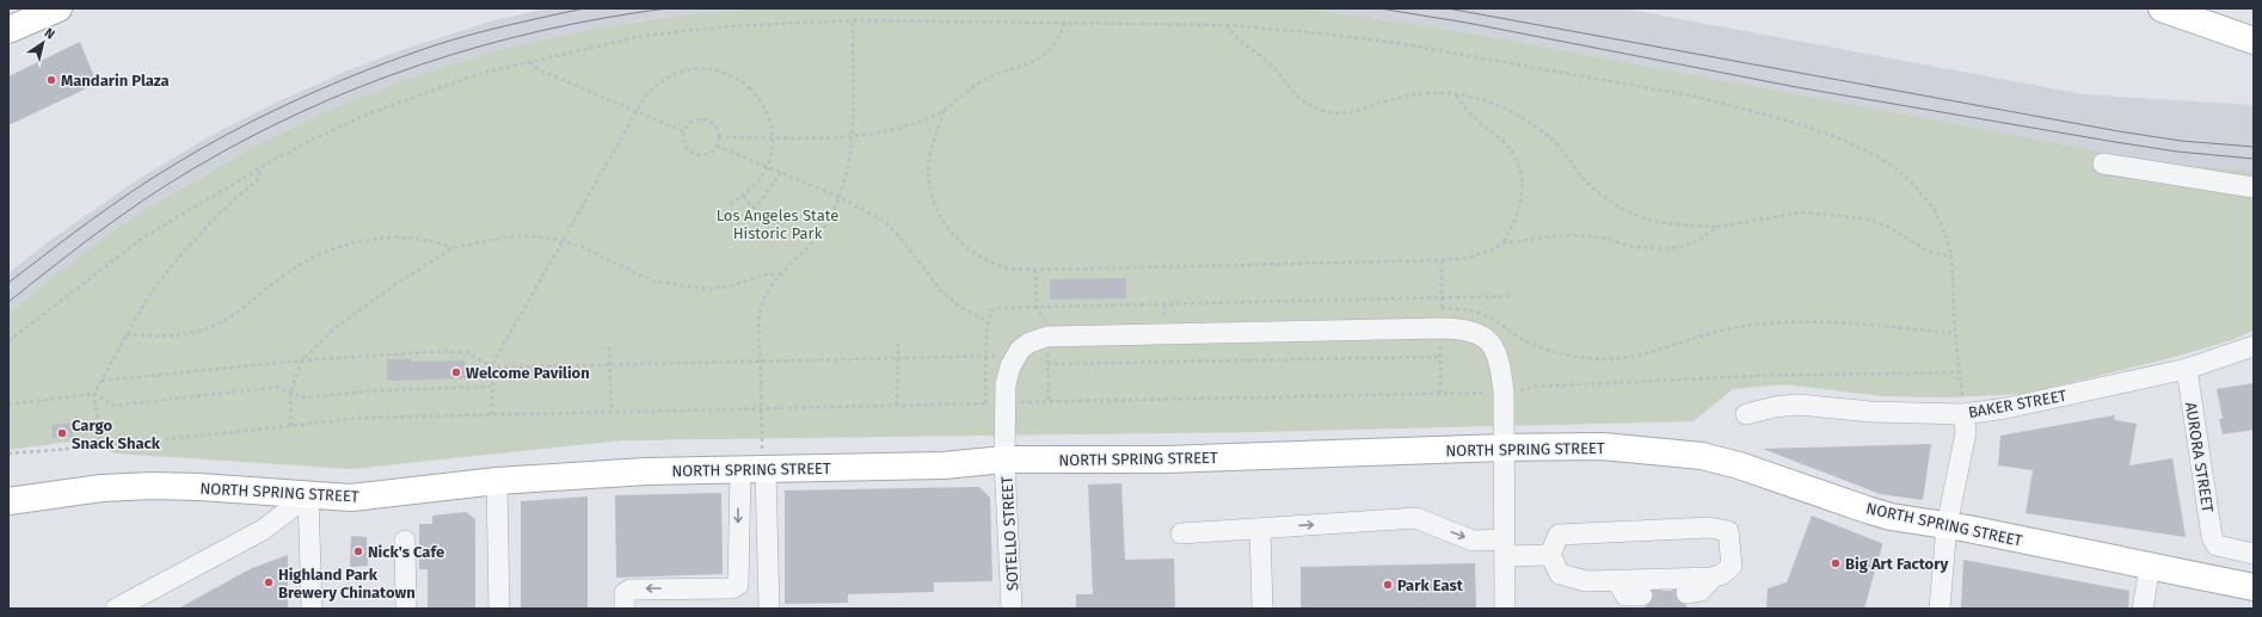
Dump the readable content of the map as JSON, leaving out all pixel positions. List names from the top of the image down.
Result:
{
  "streets": {
    "main road": ["NORTH SPRING STREET"],
    "street": ["BAKER STREET", "AURORA STREET", "SOTELLO STREET"]
  },
  "crossings": [
    ["BAKER STREET", "AURORA STREET"],
    ["NORTH SPRING STREET", "SOTELLO STREET"]
  ],
  "parks": ["Los Angeles State Historic Park"],
  "places": [
    "Mandarin Plaza",
    "Welcome Pavilion",
    "Cargo Snack Shack",
    "Nick's Cafe",
    "Big Art Factory",
    "Highland Park Brewery Chinatown",
    "Park East"
  ],
  "north": "top right"
}
